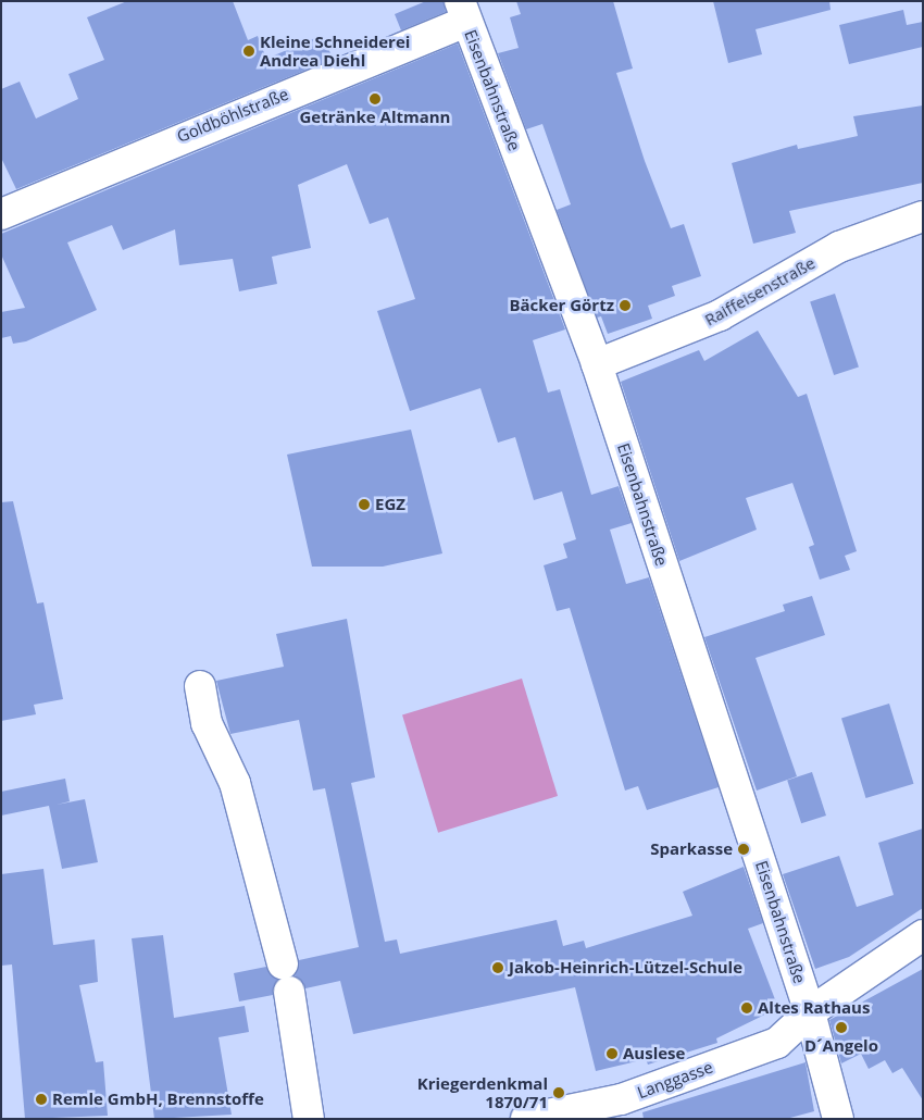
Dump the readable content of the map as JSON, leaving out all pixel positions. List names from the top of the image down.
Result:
{
  "streets": {
    "street": [
      "Eisenbahnstraße",
      "Goldböhlstraße",
      "Raiffeisenstraße",
      "Langgasse"
    ]
  },
  "crossings": [
    ["Eisenbahnstraße", "Goldböhlstraße"],
    ["Eisenbahnstraße", "Raiffeisenstraße"],
    ["Eisenbahnstraße", "Langgasse"]
  ],
  "places": [
    "Kleine Schneiderei Andrea Diehl",
    "Getränke Altmann",
    "Bäcker Görtz",
    "EGZ",
    "Sparkasse",
    "Jakob-Heinrich-Lützel-Schule",
    "Altes Rathaus",
    "D´Angelo",
    "Auslese",
    "Kriegerdenkmal 1870/71",
    "Remle GmbH, Brennstoffe"
  ]
}
